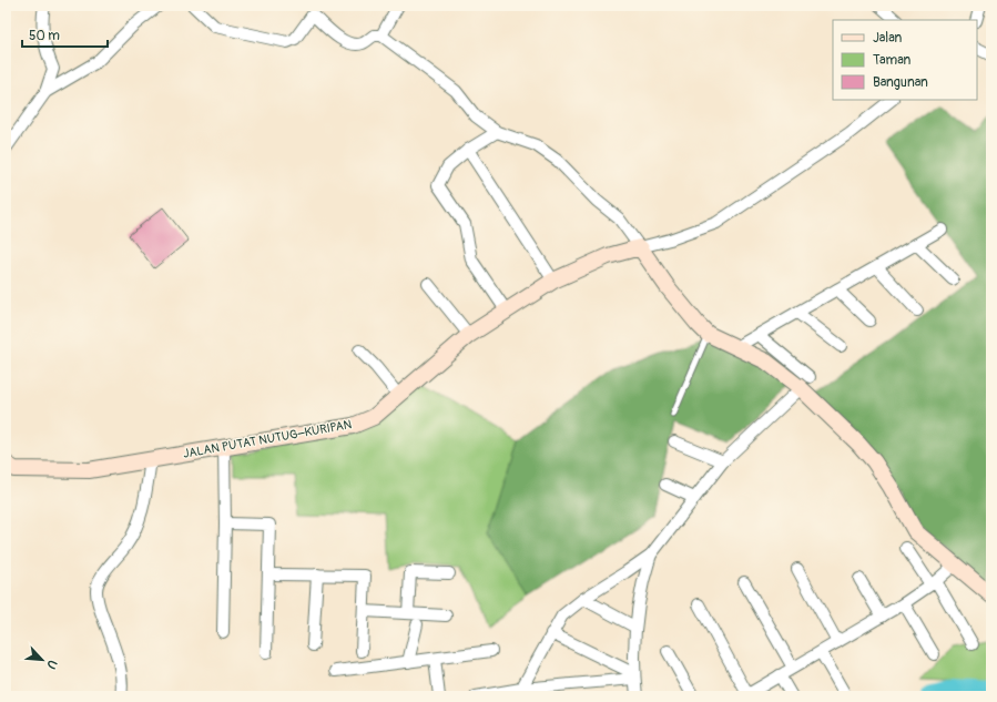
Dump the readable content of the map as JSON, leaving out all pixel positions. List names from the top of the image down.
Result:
{
  "streets": {
    "street": ["JALAN PUTAT NUTUG–KURIPAN"]
  },
  "legend": ["Jalan", "Taman", "Bangunan"],
  "scale_bar": "50 m",
  "north": "bottom right"
}
